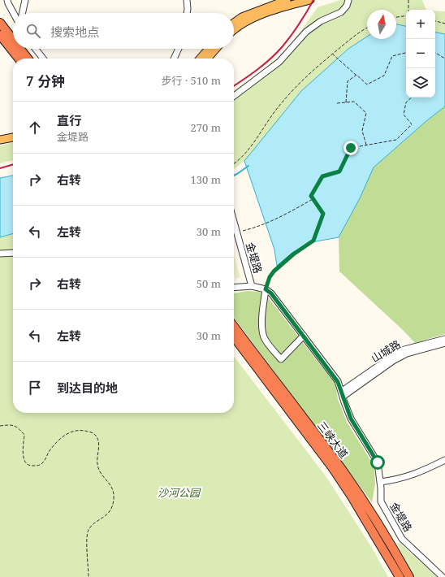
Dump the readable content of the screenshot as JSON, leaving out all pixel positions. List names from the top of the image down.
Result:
{
  "streets": {
    "highway": ["三峡大道"],
    "street": ["金堤路", "山城路"]
  },
  "crossings": [
    ["金堤路", "山城路"]
  ],
  "parks": ["沙河公园"],
  "north": "top",
  "page": {
    "map_buttons": ["+", "−"],
    "search": "搜索地点",
    "heading": ["7 分钟", "步行 · 510 m"],
    "list": [
      ["直行", "金堤路", "270 m"],
      ["右转", "130 m"],
      ["左转", "30 m"],
      ["右转", "50 m"],
      ["左转", "30 m"],
      "到达目的地"
    ]
  }
}
